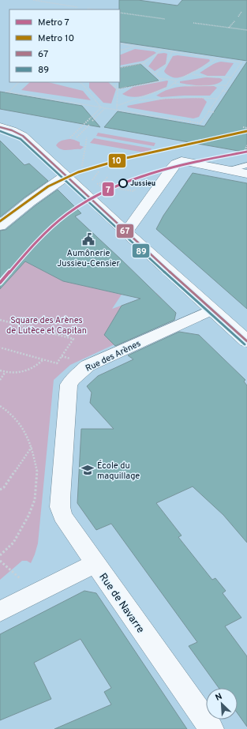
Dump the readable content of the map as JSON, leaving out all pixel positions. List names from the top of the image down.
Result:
{
  "streets": {
    "street": ["Rue des Arènes", "Rue de Navarre"]
  },
  "crossings": [
    ["Rue des Arènes", "Rue de Navarre"]
  ],
  "parks": ["Square des Arènes de Lutèce et Capitan"],
  "places": {
    "other": ["Jussieu"],
    "public building": ["Aumônerie Jussieu-Censier"],
    "school or university": ["École du maquillage"]
  },
  "lines": [
    "transit line 67",
    "metro line 10",
    "transit line 89",
    "metro line 7"
  ],
  "legend": [
    "Metro 7",
    "Metro 10",
    "67",
    "89"
  ],
  "north": "top left"
}
